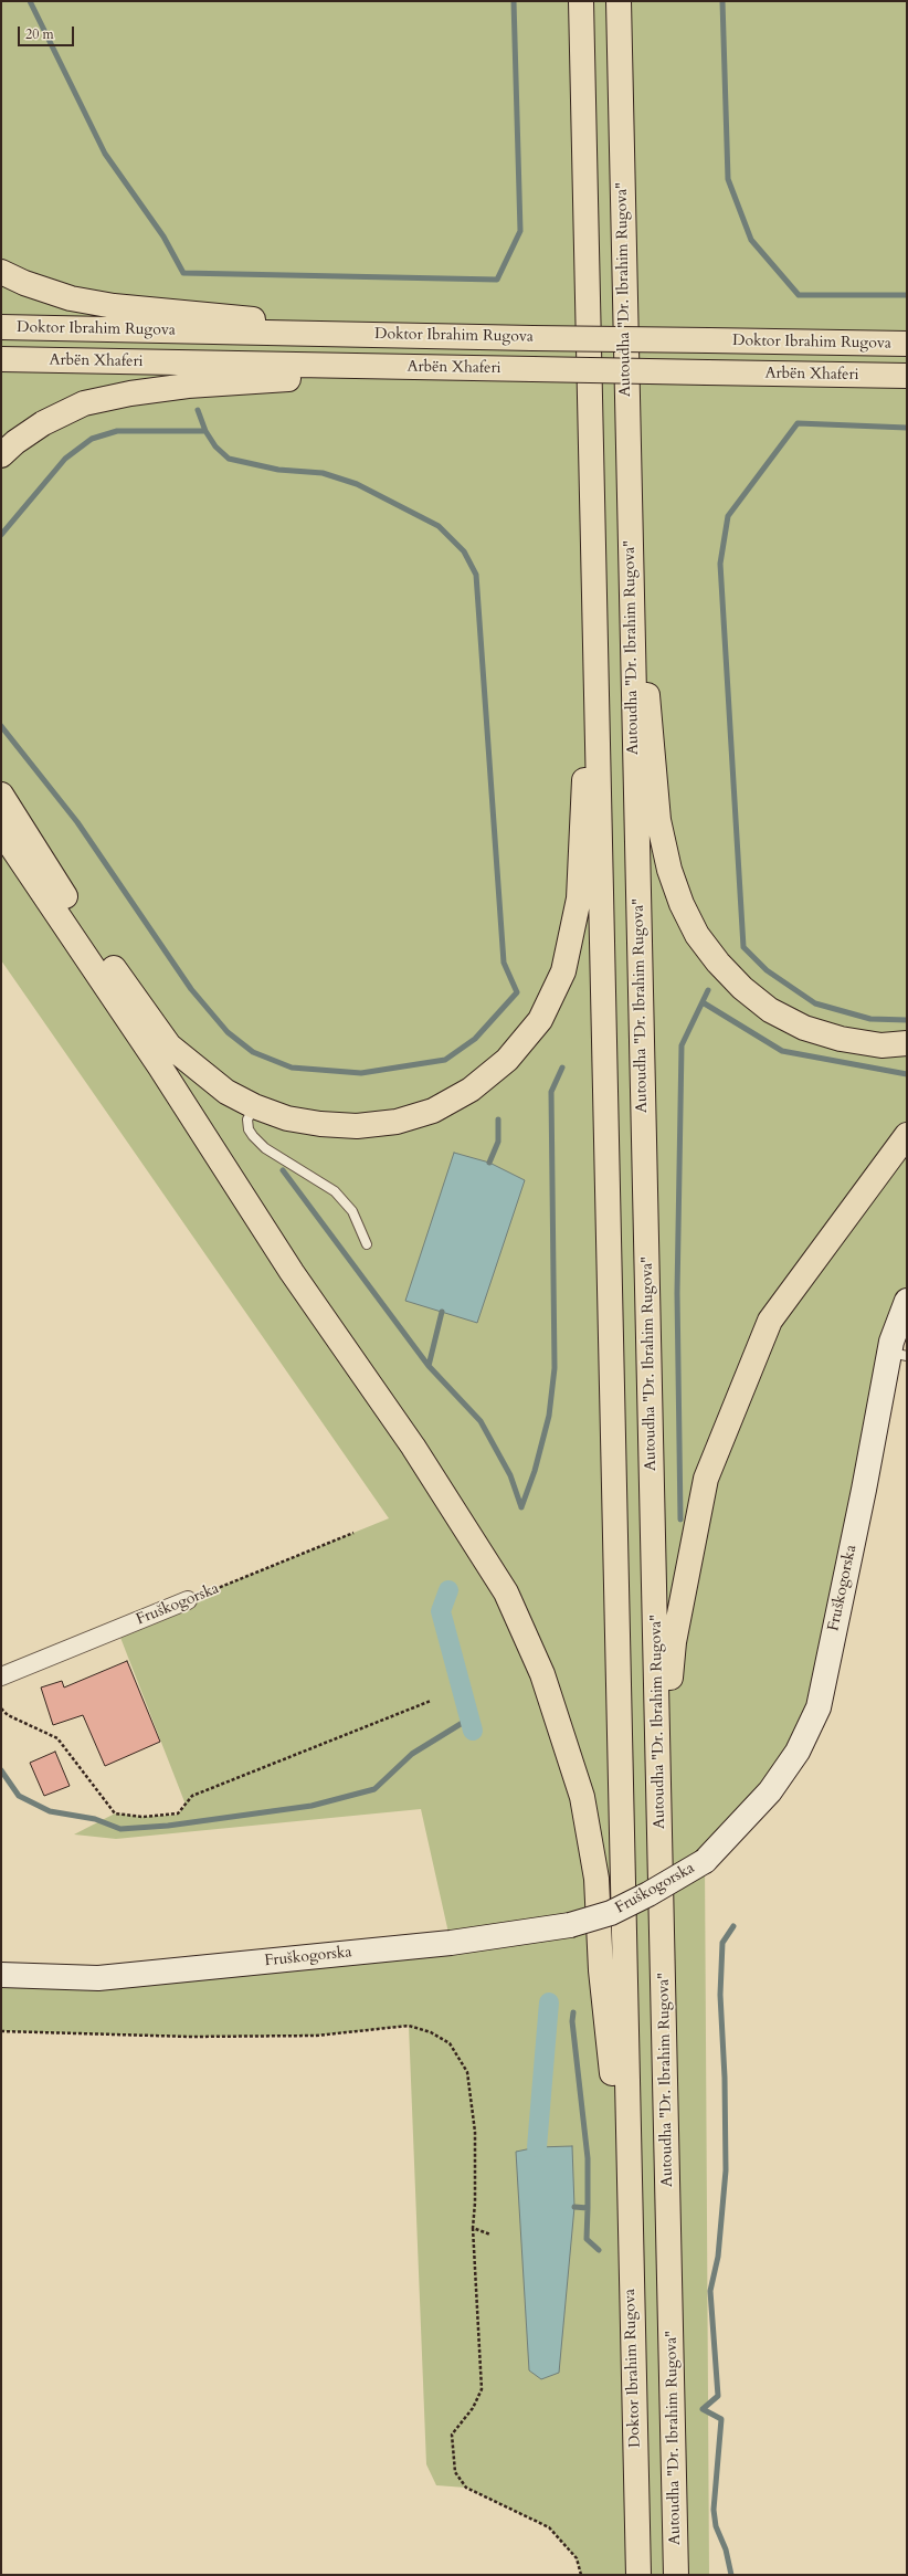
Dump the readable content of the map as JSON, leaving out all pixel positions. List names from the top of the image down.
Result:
{
  "streets": {
    "highway": ["Autoudha \"Dr. Ibrahim Rugova\"", "Doktor Ibrahim Rugova", "Arbën Xhaferi"],
    "street": ["Fruškogorska"]
  },
  "scale_bar": "20 m"
}
